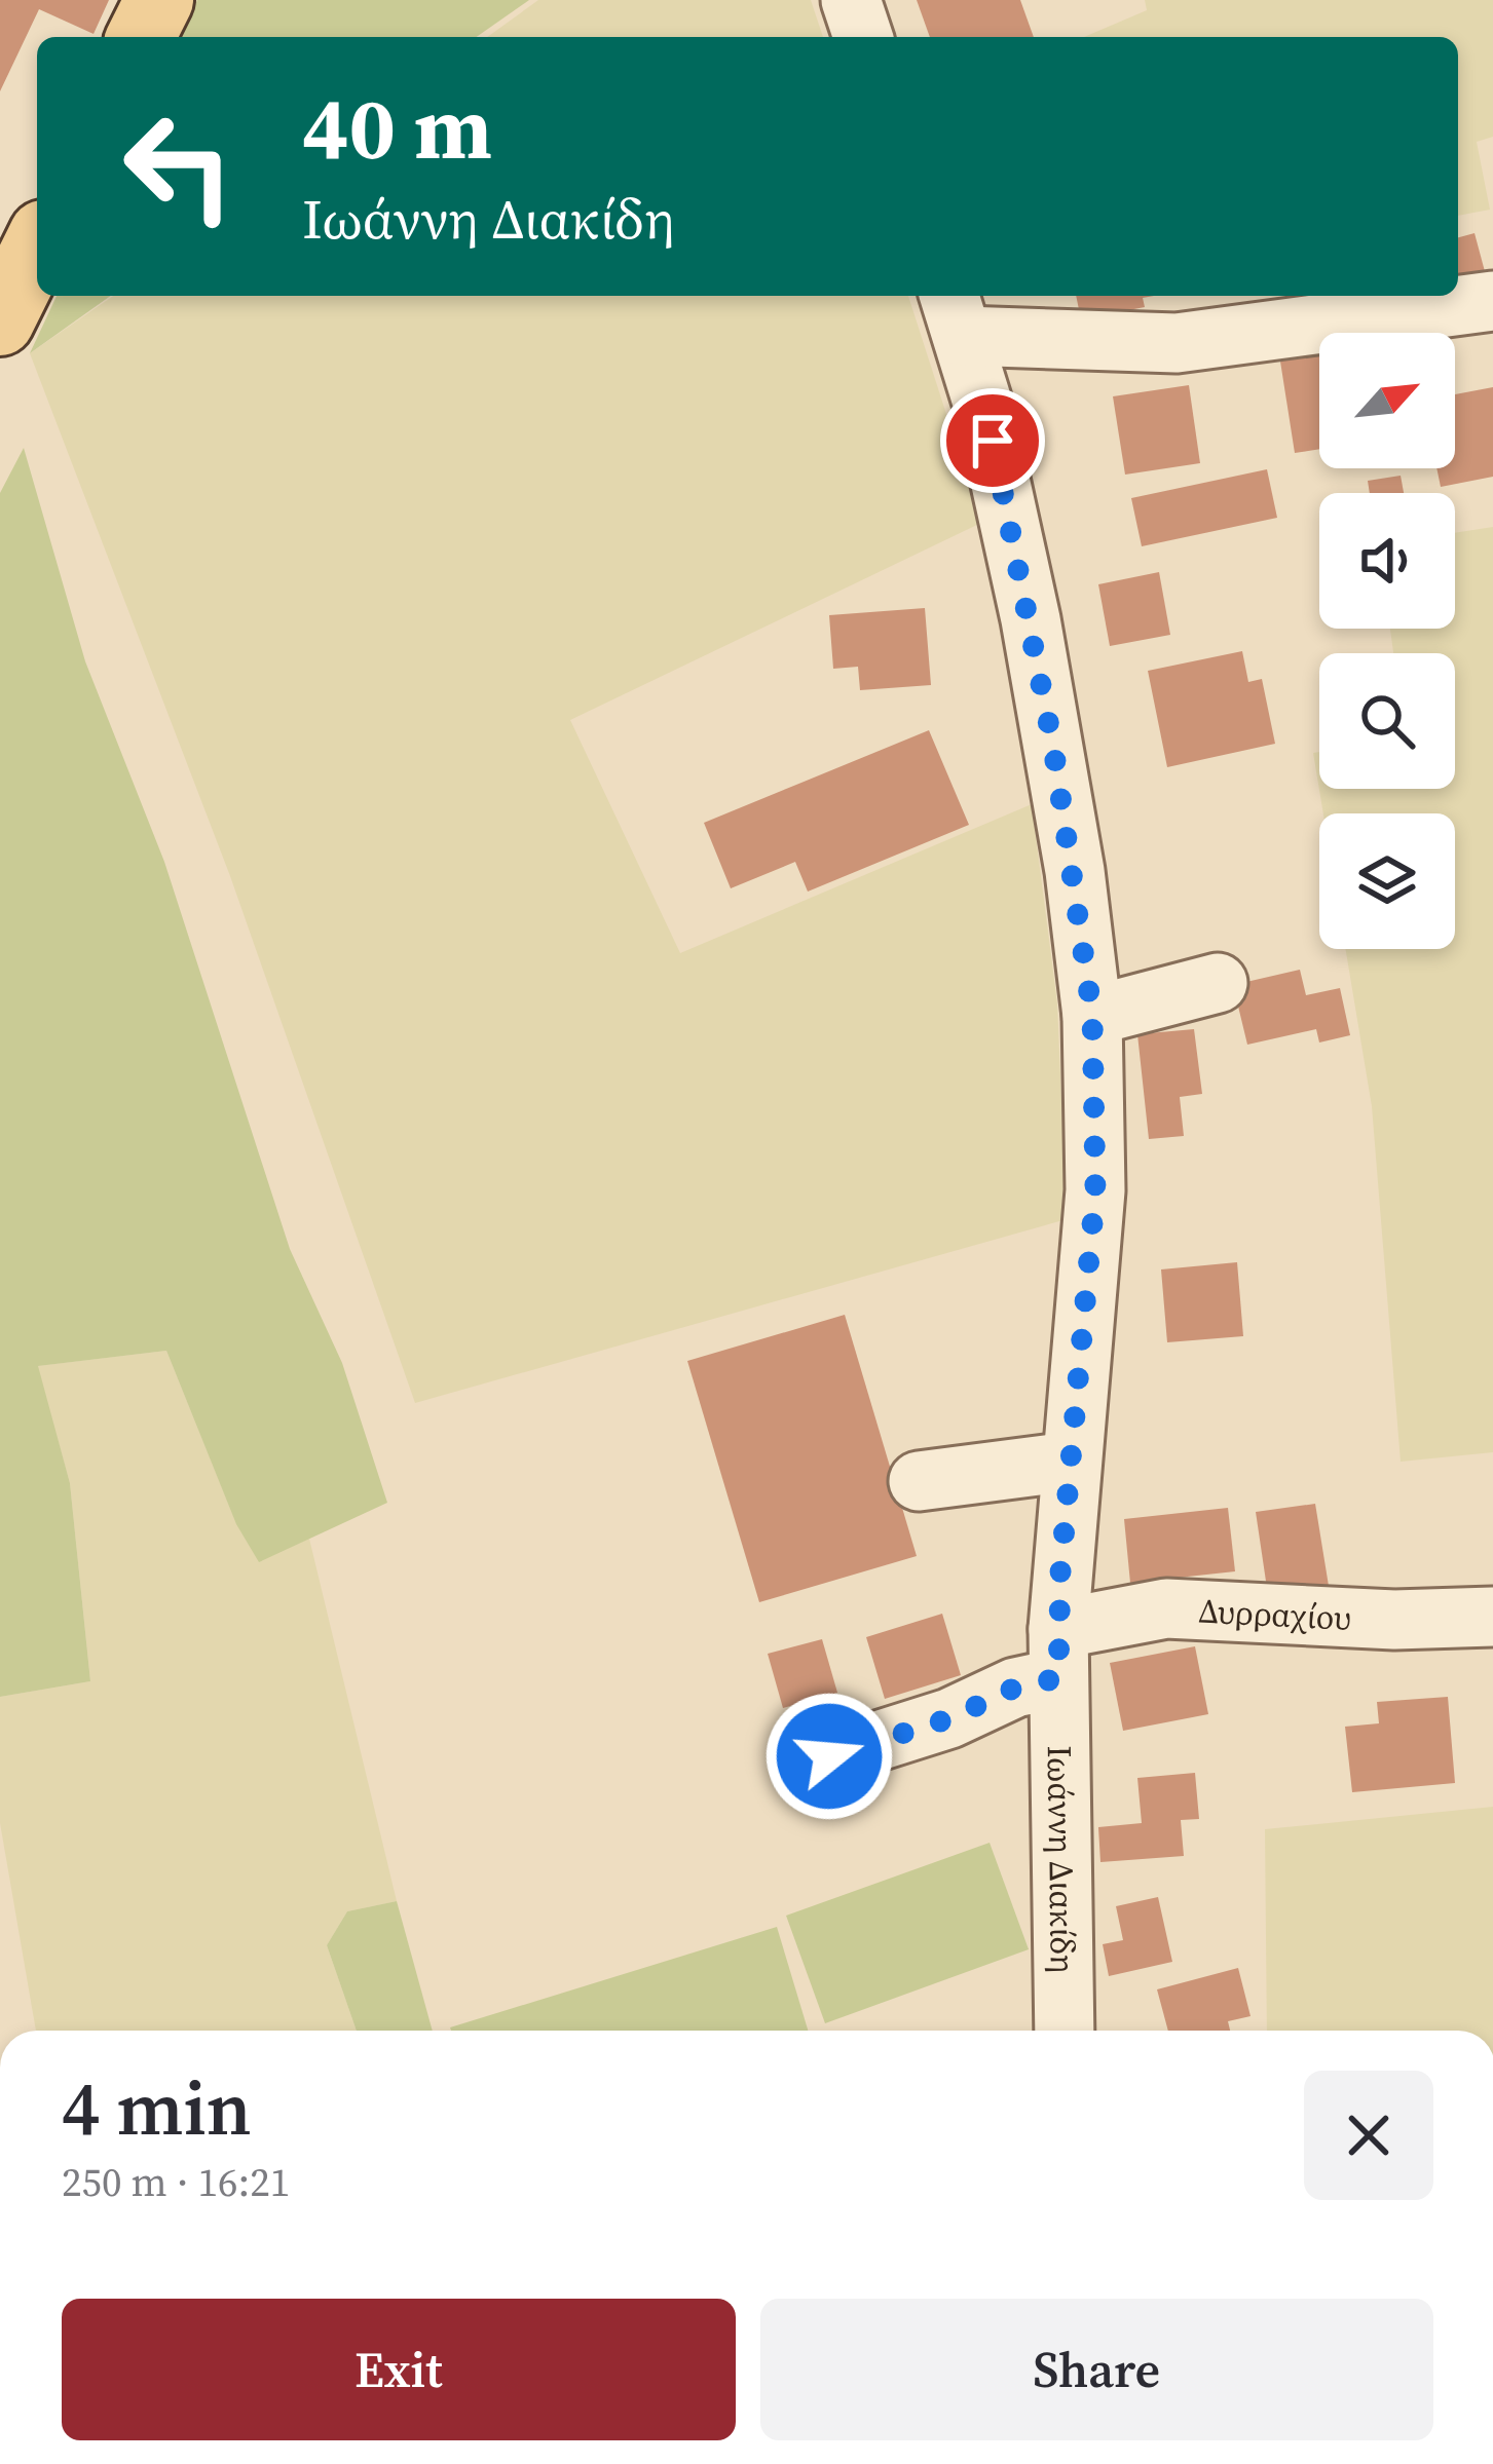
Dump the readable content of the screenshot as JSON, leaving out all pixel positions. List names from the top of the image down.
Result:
{
  "streets": {
    "street": ["Δυρραχίου", "Ιωάννη Διακίδη"]
  },
  "crossings": [
    ["Δυρραχίου", "Ιωάννη Διακίδη"]
  ],
  "north": "top right",
  "page": {
    "turn": ["40 m", "Ιωάννη Διακίδη"],
    "heading": ["4 min", "250 m · 16:21"],
    "buttons": ["Exit", "Share"]
  }
}
